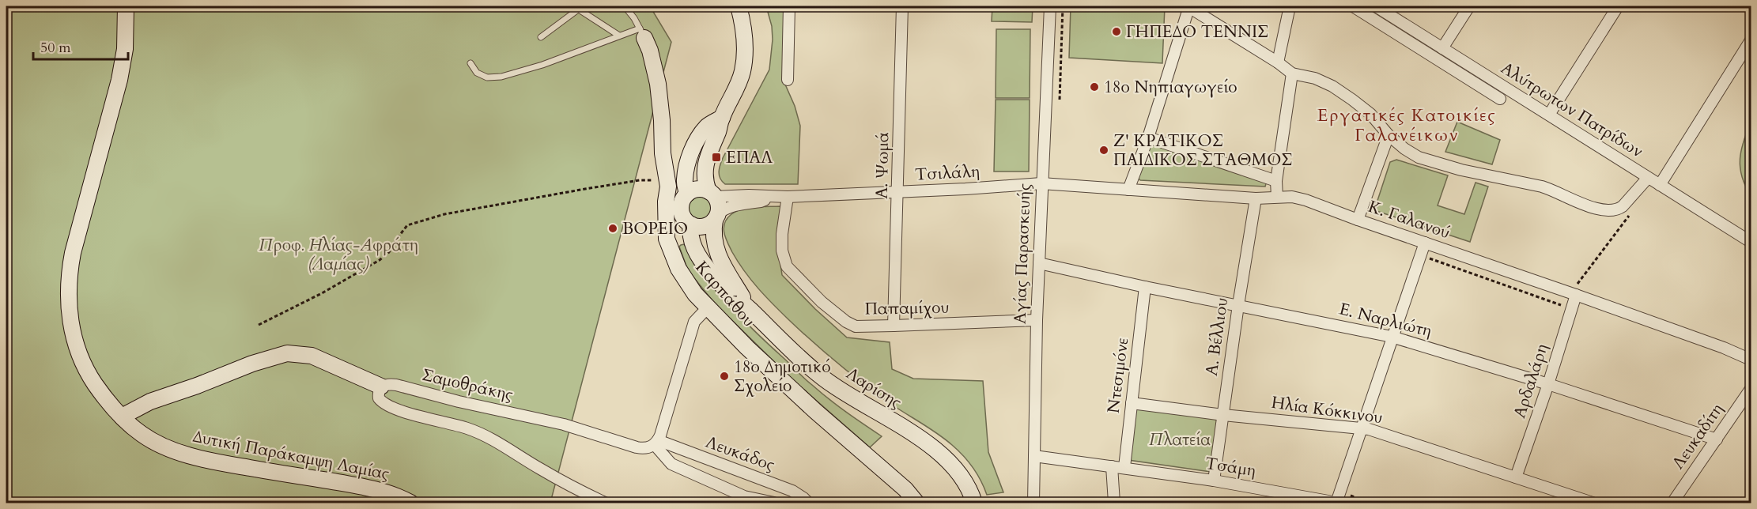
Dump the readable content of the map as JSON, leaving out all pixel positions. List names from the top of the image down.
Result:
{
  "streets": {
    "main road": ["Καρπάθου", "Λαρίσης", "Δυτική Παράκαμψη Λαμίας"],
    "street": [
      "Αλύτρωτων Πατρίδων",
      "Α. Ψωμά",
      "Τσιλάλη",
      "Κ. Γαλανού",
      "Αγίας Παρασκευής",
      "Παπαμίχου",
      "Ε. Ναρλιώτη",
      "Α. Βέλλιου",
      "Ντεσιμόνε",
      "Αρδαλάρη",
      "Σαμοθράκης",
      "Ηλία Κόκκινου",
      "Λευκαδίτη",
      "Λευκάδος",
      "Τσάμη"
    ]
  },
  "crossings": [
    ["Α. Ψωμά", "Τσιλάλη"],
    ["Α. Ψωμά", "Παπαμίχου"],
    ["Τσιλάλη", "Κ. Γαλανού"],
    ["Τσιλάλη", "Αγίας Παρασκευής"],
    ["Τσιλάλη", "Παπαμίχου"],
    ["Κ. Γαλανού", "Αγίας Παρασκευής"],
    ["Κ. Γαλανού", "Α. Βέλλιου"],
    ["Κ. Γαλανού", "Αρδαλάρη"],
    ["Αγίας Παρασκευής", "Παπαμίχου"],
    ["Αγίας Παρασκευής", "Ε. Ναρλιώτη"],
    ["Αγίας Παρασκευής", "Τσάμη"],
    ["Ε. Ναρλιώτη", "Α. Βέλλιου"],
    ["Ε. Ναρλιώτη", "Ντεσιμόνε"],
    ["Ε. Ναρλιώτη", "Αρδαλάρη"],
    ["Ε. Ναρλιώτη", "Λευκαδίτη"],
    ["Α. Βέλλιου", "Ηλία Κόκκινου"],
    ["Α. Βέλλιου", "Τσάμη"],
    ["Ντεσιμόνε", "Ηλία Κόκκινου"],
    ["Ντεσιμόνε", "Τσάμη"],
    ["Αρδαλάρη", "Ηλία Κόκκινου"],
    ["Σαμοθράκης", "Λευκάδος"]
  ],
  "districts": ["Εργατικές Κατοικίες Γαλανέικων"],
  "parks": ["Προφ. Ηλίας-Αφράτη (Λαμίας)", "Πλατεία"],
  "places": {
    "other": [
      "ΓΗΠΕΔΟ ΤΕΝΝΙΣ",
      "18ο Νηπιαγωγείο",
      "Ζ' ΚΡΑΤΙΚΟΣ ΠΑΙΔΙΚΟΣ ΣΤΑΘΜΟΣ",
      "ΒΟΡΕΙΟ",
      "18ο Δημοτικό Σχολείο"
    ],
    "transit": ["ΕΠΑΛ"]
  },
  "scale_bar": "50 m"
}
